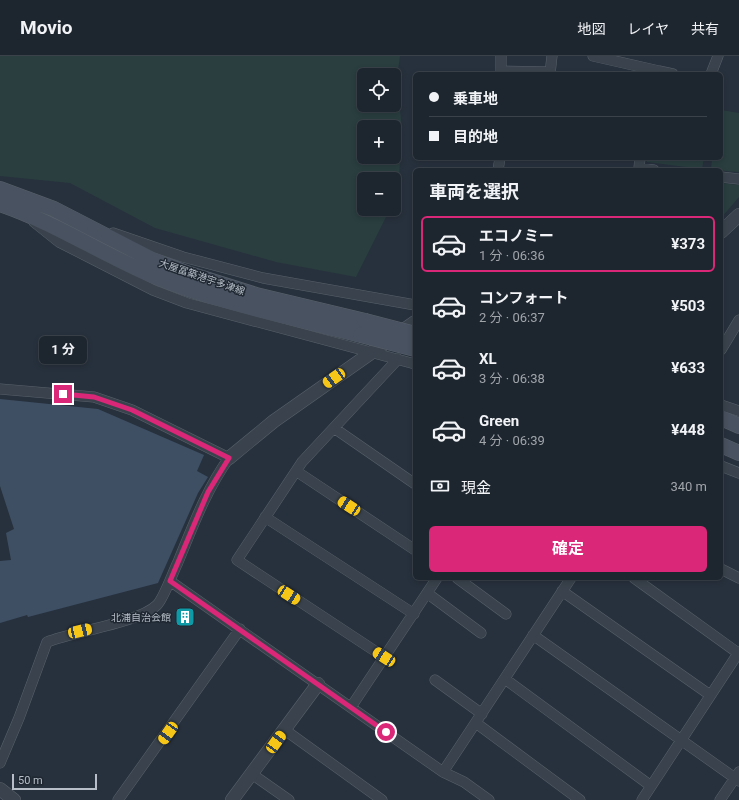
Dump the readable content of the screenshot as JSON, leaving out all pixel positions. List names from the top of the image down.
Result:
{
  "streets": {
    "main road": ["大屋冨築港宇多津線"]
  },
  "places": {
    "building": ["北浦自治会館"]
  },
  "scale_bar": "50 m",
  "page": {
    "header": "Movio",
    "nav": ["地図", "レイヤ", "共有"],
    "map_buttons": ["+", "−"],
    "banner": ["乗車地", "目的地"],
    "heading": "車両を選択",
    "list": [
      {
        "name": "エコノミー",
        "note": "1 分 · 06:36",
        "value": "¥373"
      },
      {
        "name": "コンフォート",
        "note": "2 分 · 06:37",
        "value": "¥503"
      },
      {
        "name": "XL",
        "note": "3 分 · 06:38",
        "value": "¥633"
      },
      {
        "name": "Green",
        "note": "4 分 · 06:39",
        "value": "¥448"
      }
    ],
    "bubble": "1 分",
    "pay": ["現金", "340 m"],
    "buttons": "確定",
    "scale": "50 m"
  }
}
